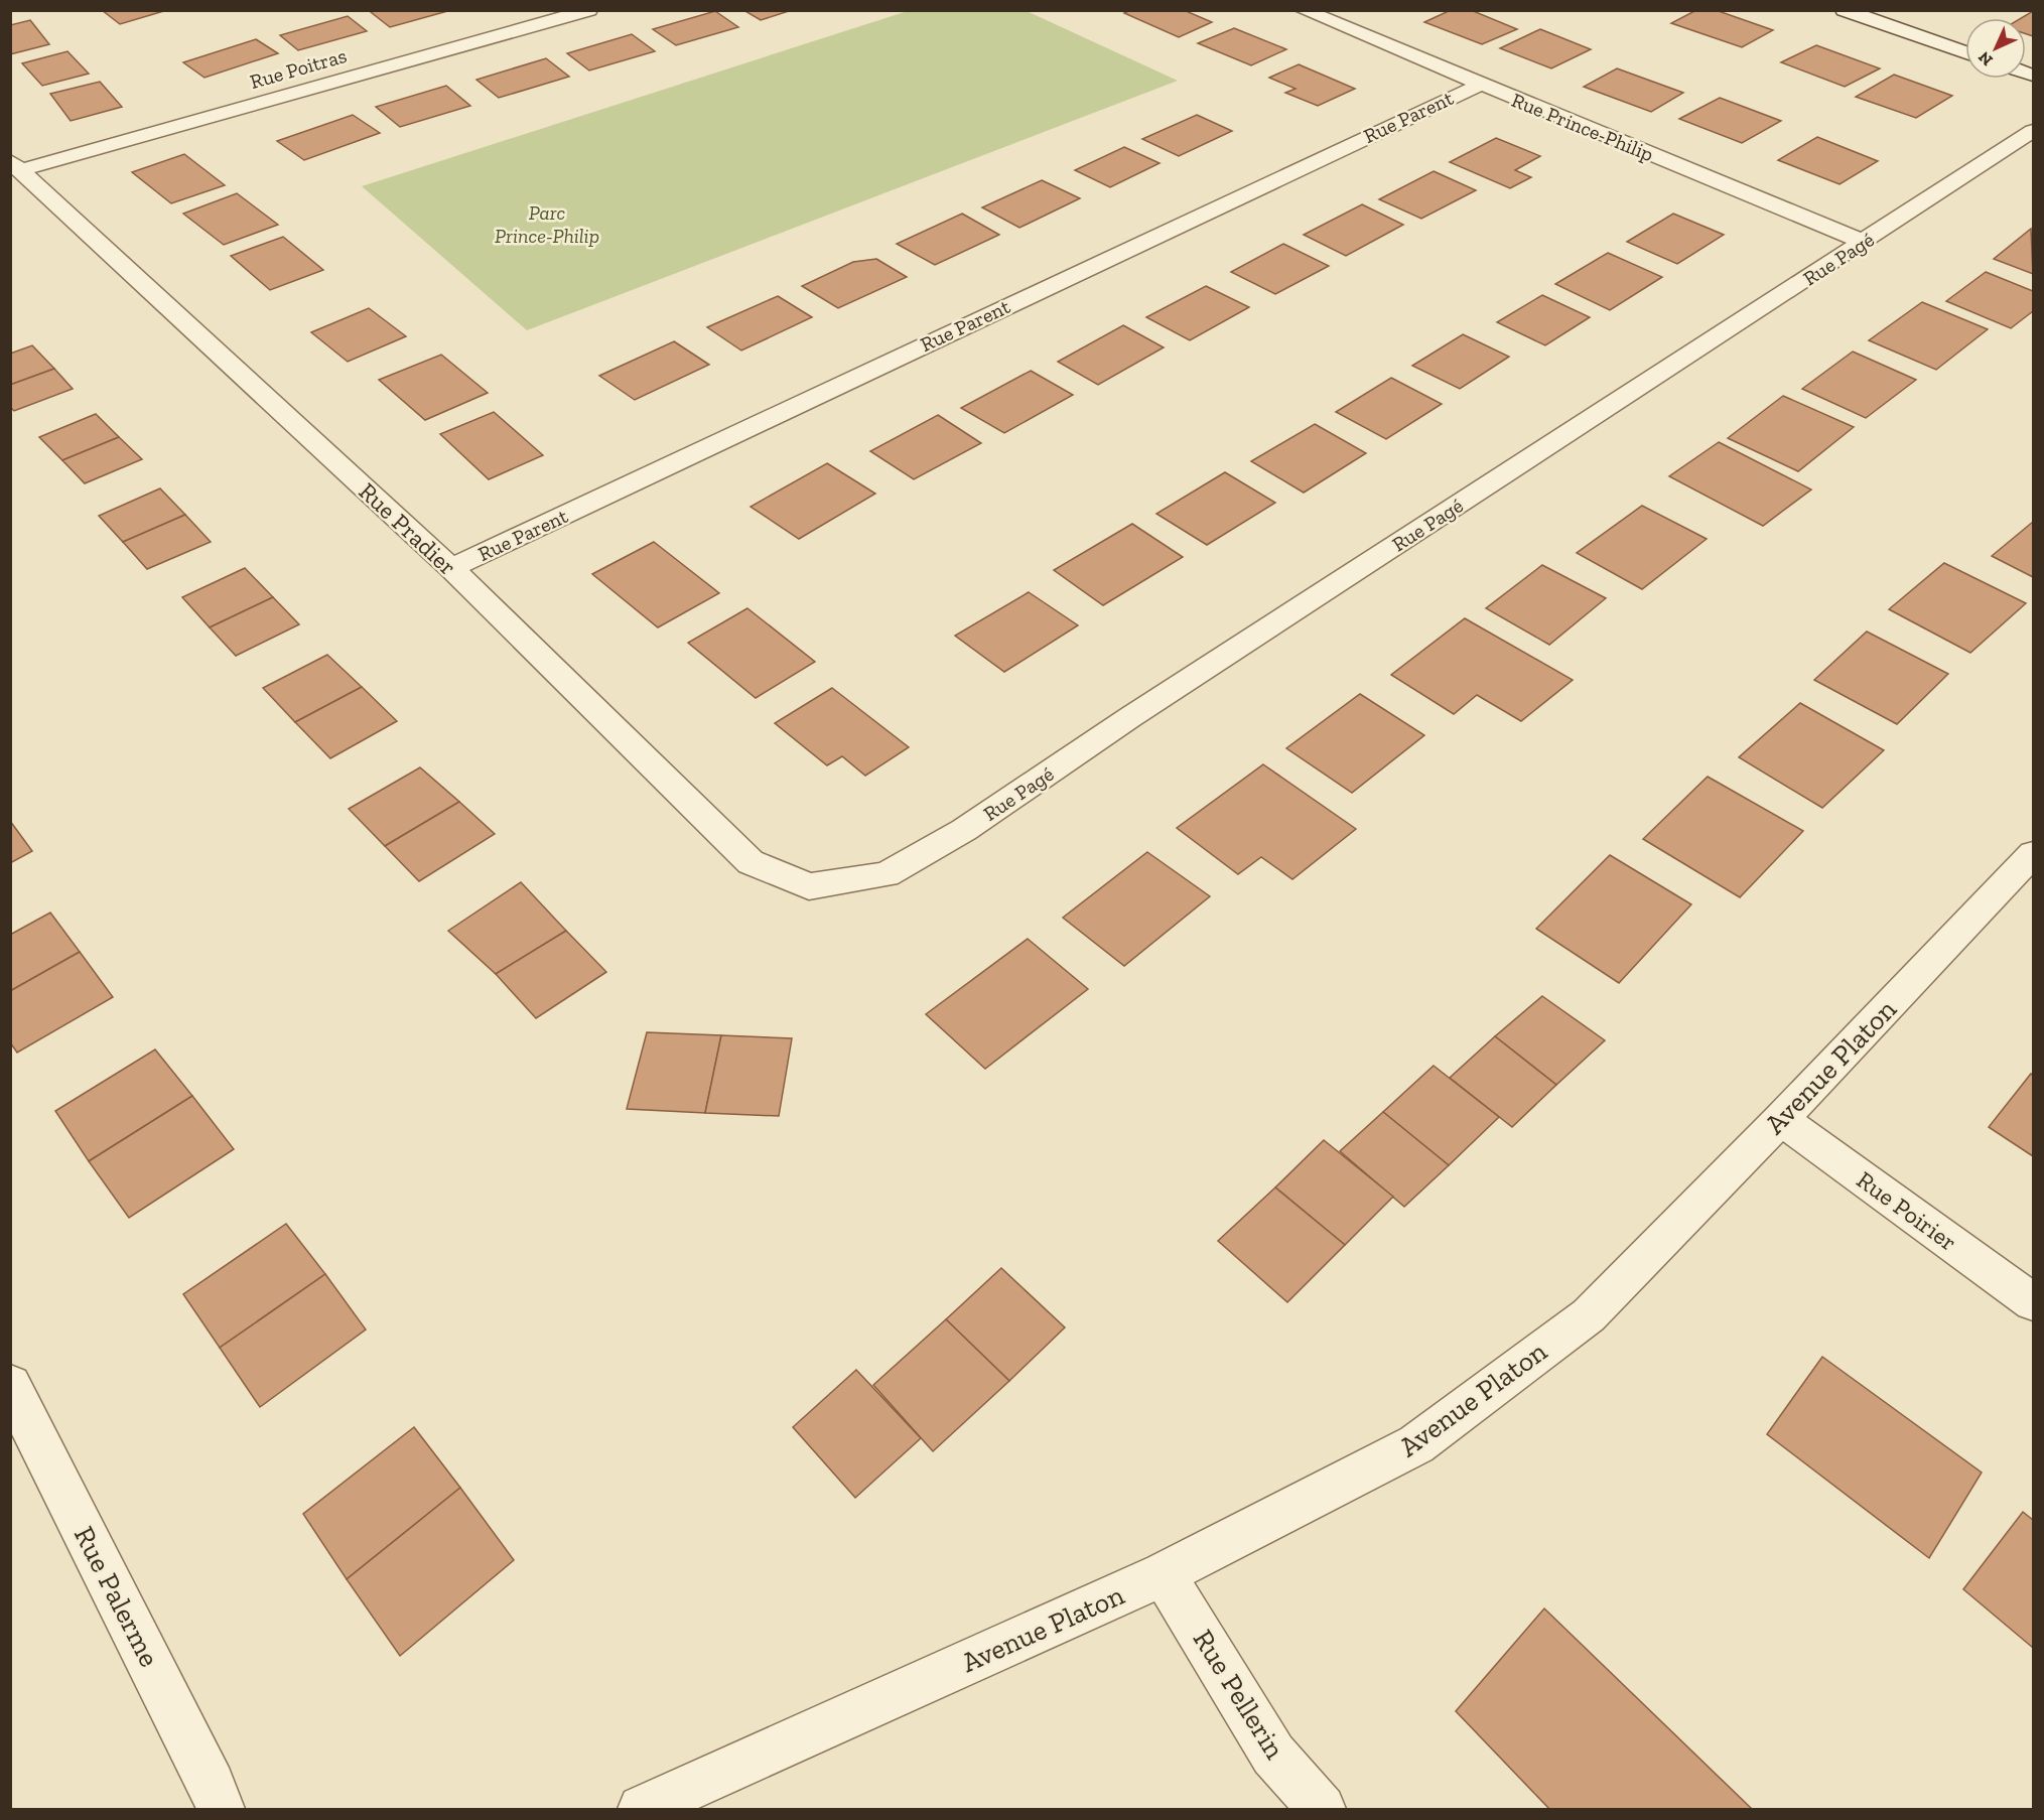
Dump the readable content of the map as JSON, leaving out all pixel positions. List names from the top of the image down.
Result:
{
  "streets": {
    "street": [
      "Rue Poitras",
      "Rue Parent",
      "Rue Prince-Philip",
      "Rue Pagé",
      "Rue Pradier",
      "Avenue Platon",
      "Rue Poirier",
      "Rue Palerme",
      "Rue Pellerin"
    ]
  },
  "crossings": [
    ["Rue Poitras", "Rue Pradier"],
    ["Rue Parent", "Rue Prince-Philip"],
    ["Rue Parent", "Rue Pradier"],
    ["Rue Prince-Philip", "Rue Pagé"],
    ["Rue Pagé", "Rue Pradier"],
    ["Avenue Platon", "Rue Poirier"],
    ["Avenue Platon", "Rue Pellerin"]
  ],
  "parks": ["Parc Prince-Philip"],
  "north": "bottom left"
}
